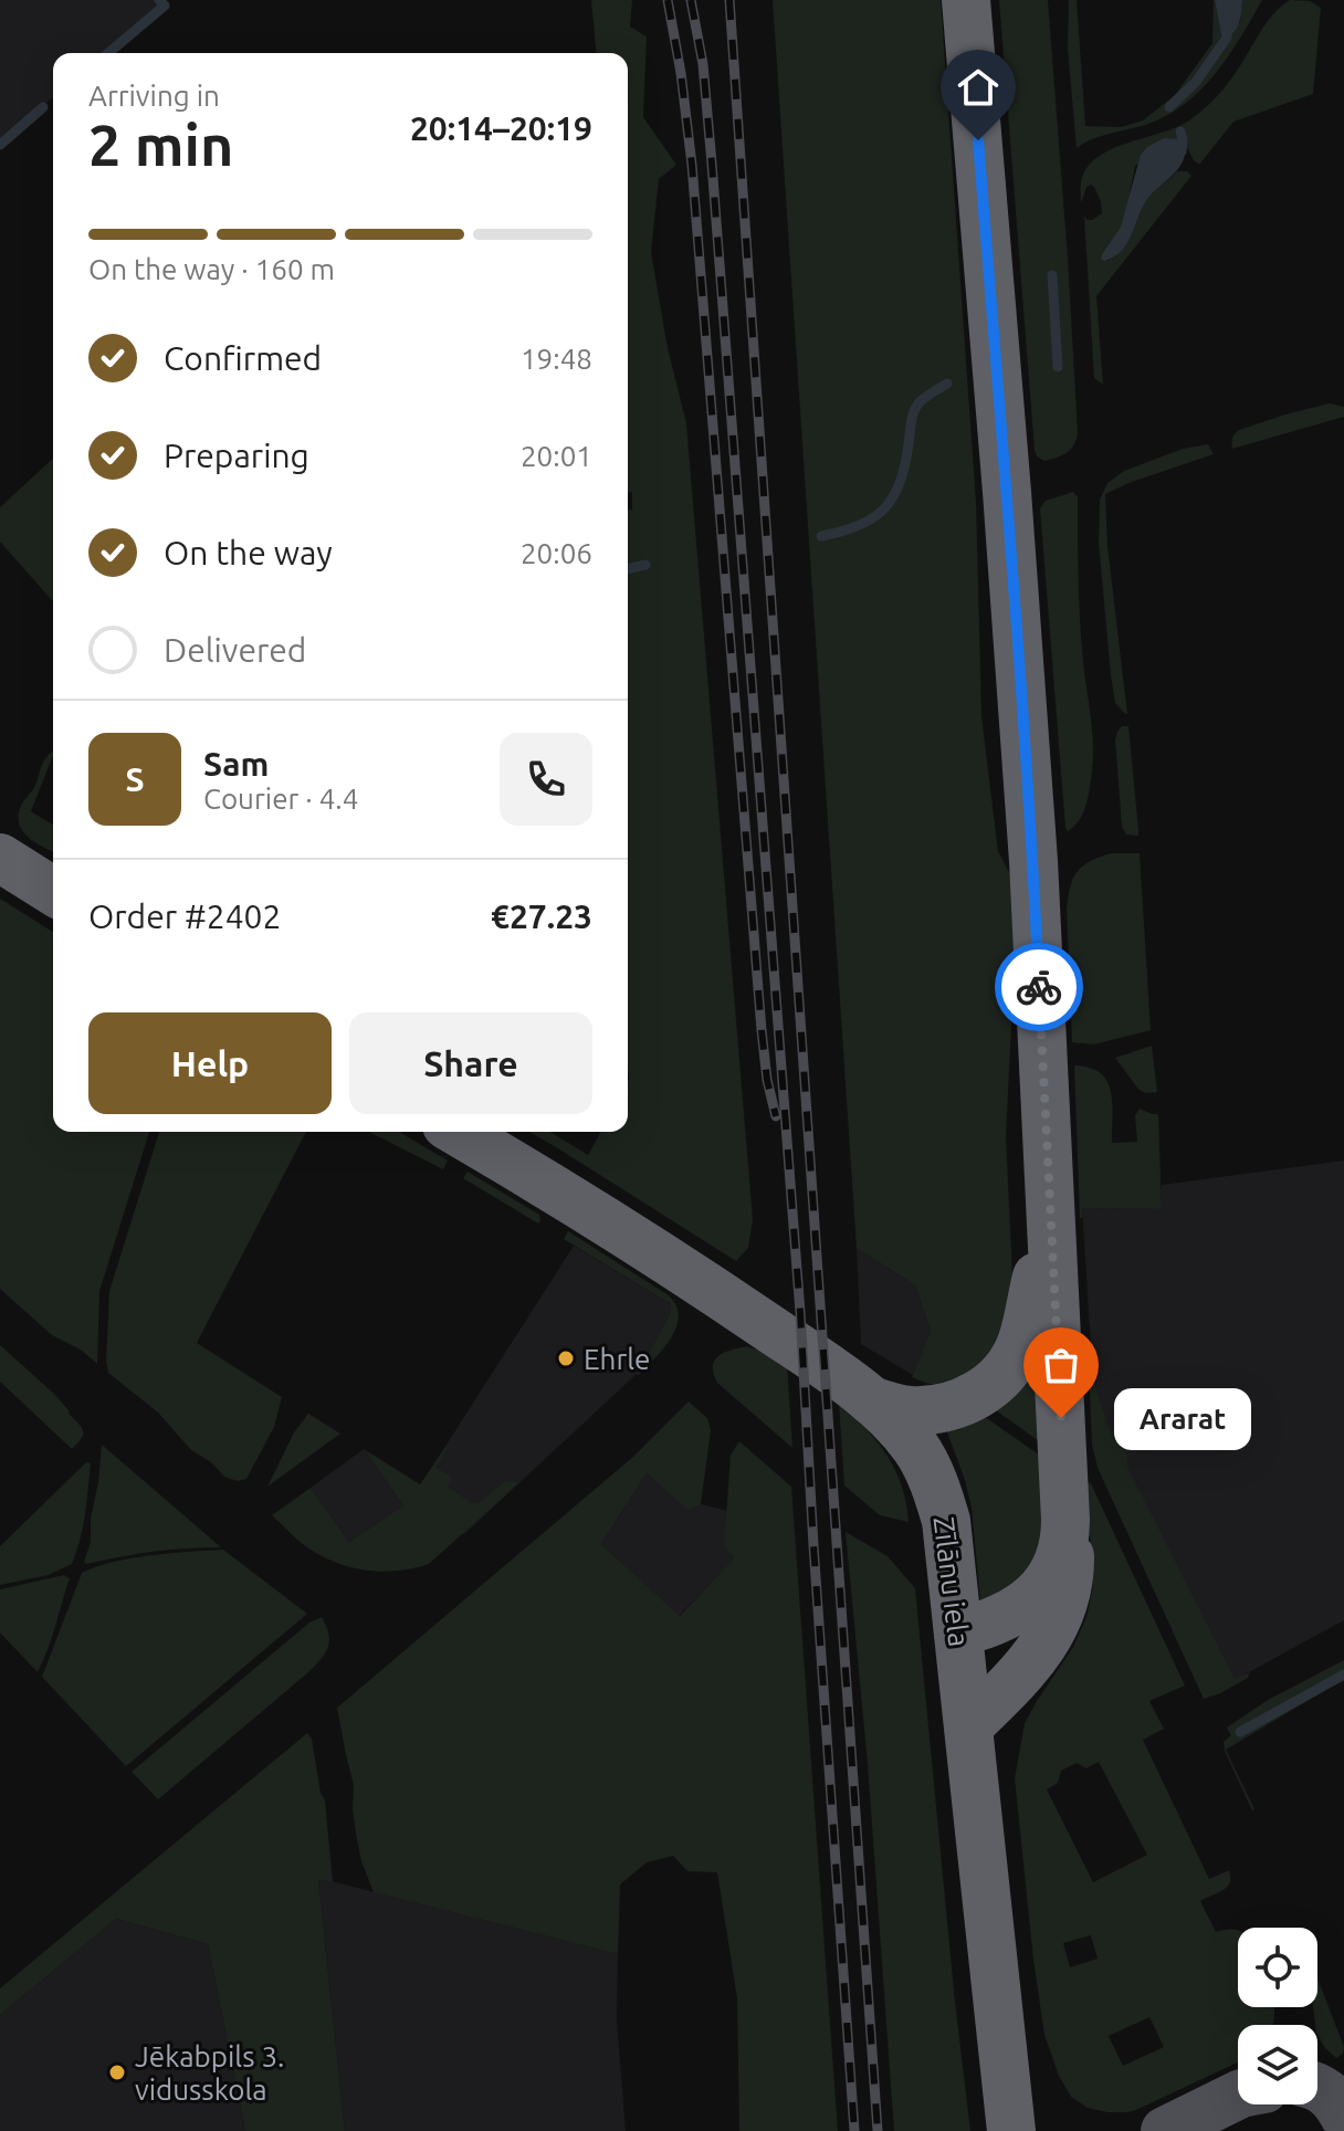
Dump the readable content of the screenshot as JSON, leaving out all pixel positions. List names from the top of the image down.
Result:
{
  "streets": {
    "highway": ["Zīlānu iela"]
  },
  "places": ["Ehrle", "Ararat", "Jēkabpils 3. vidusskola"],
  "page": {
    "heading": ["2 min", "Arriving in", "20:14–20:19"],
    "panel": [
      "Sam",
      "Courier · 4.4",
      "Order #2402",
      "€27.23"
    ],
    "bar": "On the way · 160 m",
    "list": [
      ["Confirmed", "19:48"],
      ["Preparing", "20:01"],
      ["On the way", "20:06"],
      "Delivered"
    ],
    "round": "S",
    "buttons": ["Help", "Share"],
    "bubble": "Ararat"
  }
}
